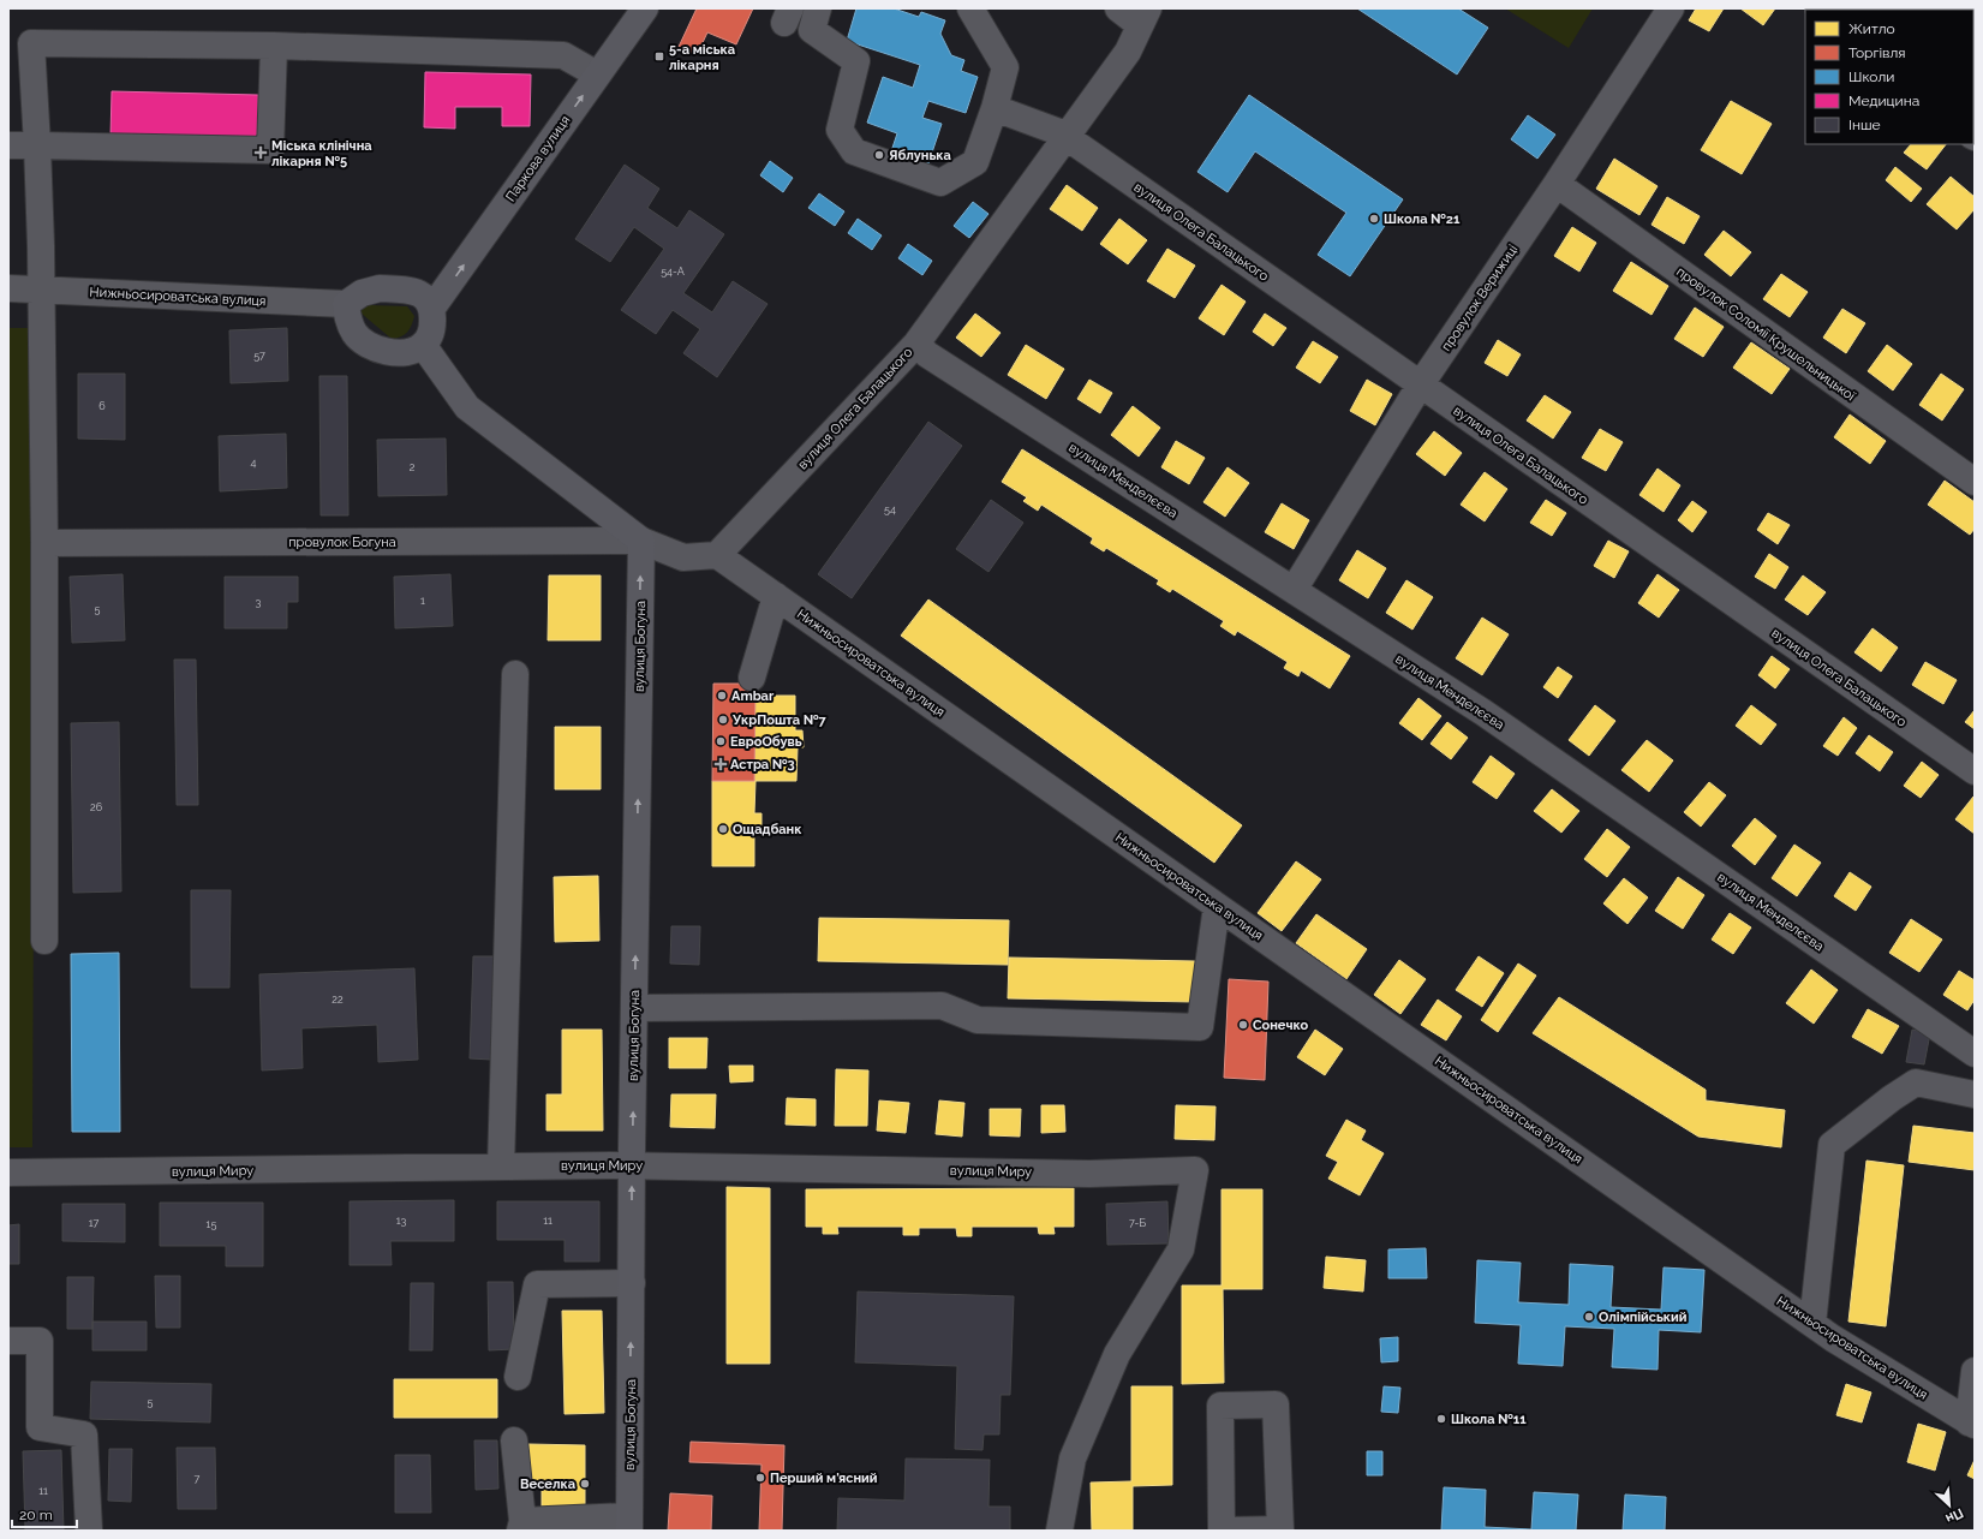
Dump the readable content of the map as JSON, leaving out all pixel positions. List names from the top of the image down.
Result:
{
  "streets": {
    "main road": ["Паркова вулиця", "вулиця Богуна"],
    "street": [
      "вулиця Олега Балацького",
      "Нижньосироватська вулиця",
      "провулок Верижиці",
      "провулок Соломії Крушельницької",
      "вулиця Менделєєва",
      "провулок Богуна",
      "вулиця Миру"
    ]
  },
  "crossings": [
    ["Паркова вулиця", "Нижньосироватська вулиця"],
    ["вулиця Олега Балацького", "Нижньосироватська вулиця"],
    ["вулиця Олега Балацького", "провулок Верижиці"],
    ["вулиця Олега Балацького", "вулиця Менделєєва"],
    ["провулок Верижиці", "провулок Соломії Крушельницької"],
    ["провулок Верижиці", "вулиця Менделєєва"],
    ["провулок Богуна", "вулиця Богуна"],
    ["вулиця Богуна", "вулиця Миру"]
  ],
  "one_way": ["Паркова вулиця", "вулиця Богуна"],
  "places": {
    "transit": ["5-а міська лікарня"],
    "health": ["Міська клінічна лікарня №5", "Астра №3"],
    "other": [
      "Яблунька",
      "Школа №21",
      "Ambar",
      "УкрПошта №7",
      "ЕвроОбувь",
      "Ощадбанк",
      "Сонечко",
      "Олімпійський",
      "Школа №11",
      "Перший м'ясний",
      "Веселка"
    ]
  },
  "house_numbers": [
    "54-А",
    "57",
    "6",
    "4",
    "2",
    "54",
    "1",
    "3",
    "5",
    "26",
    "22",
    "13",
    "11",
    "17",
    "7-Б",
    "15",
    "5",
    "7",
    "11"
  ],
  "legend": [
    "Житло",
    "Торгівля",
    "Школи",
    "Медицина",
    "Інше"
  ],
  "scale_bar": "20 m",
  "north": "bottom right"
}
